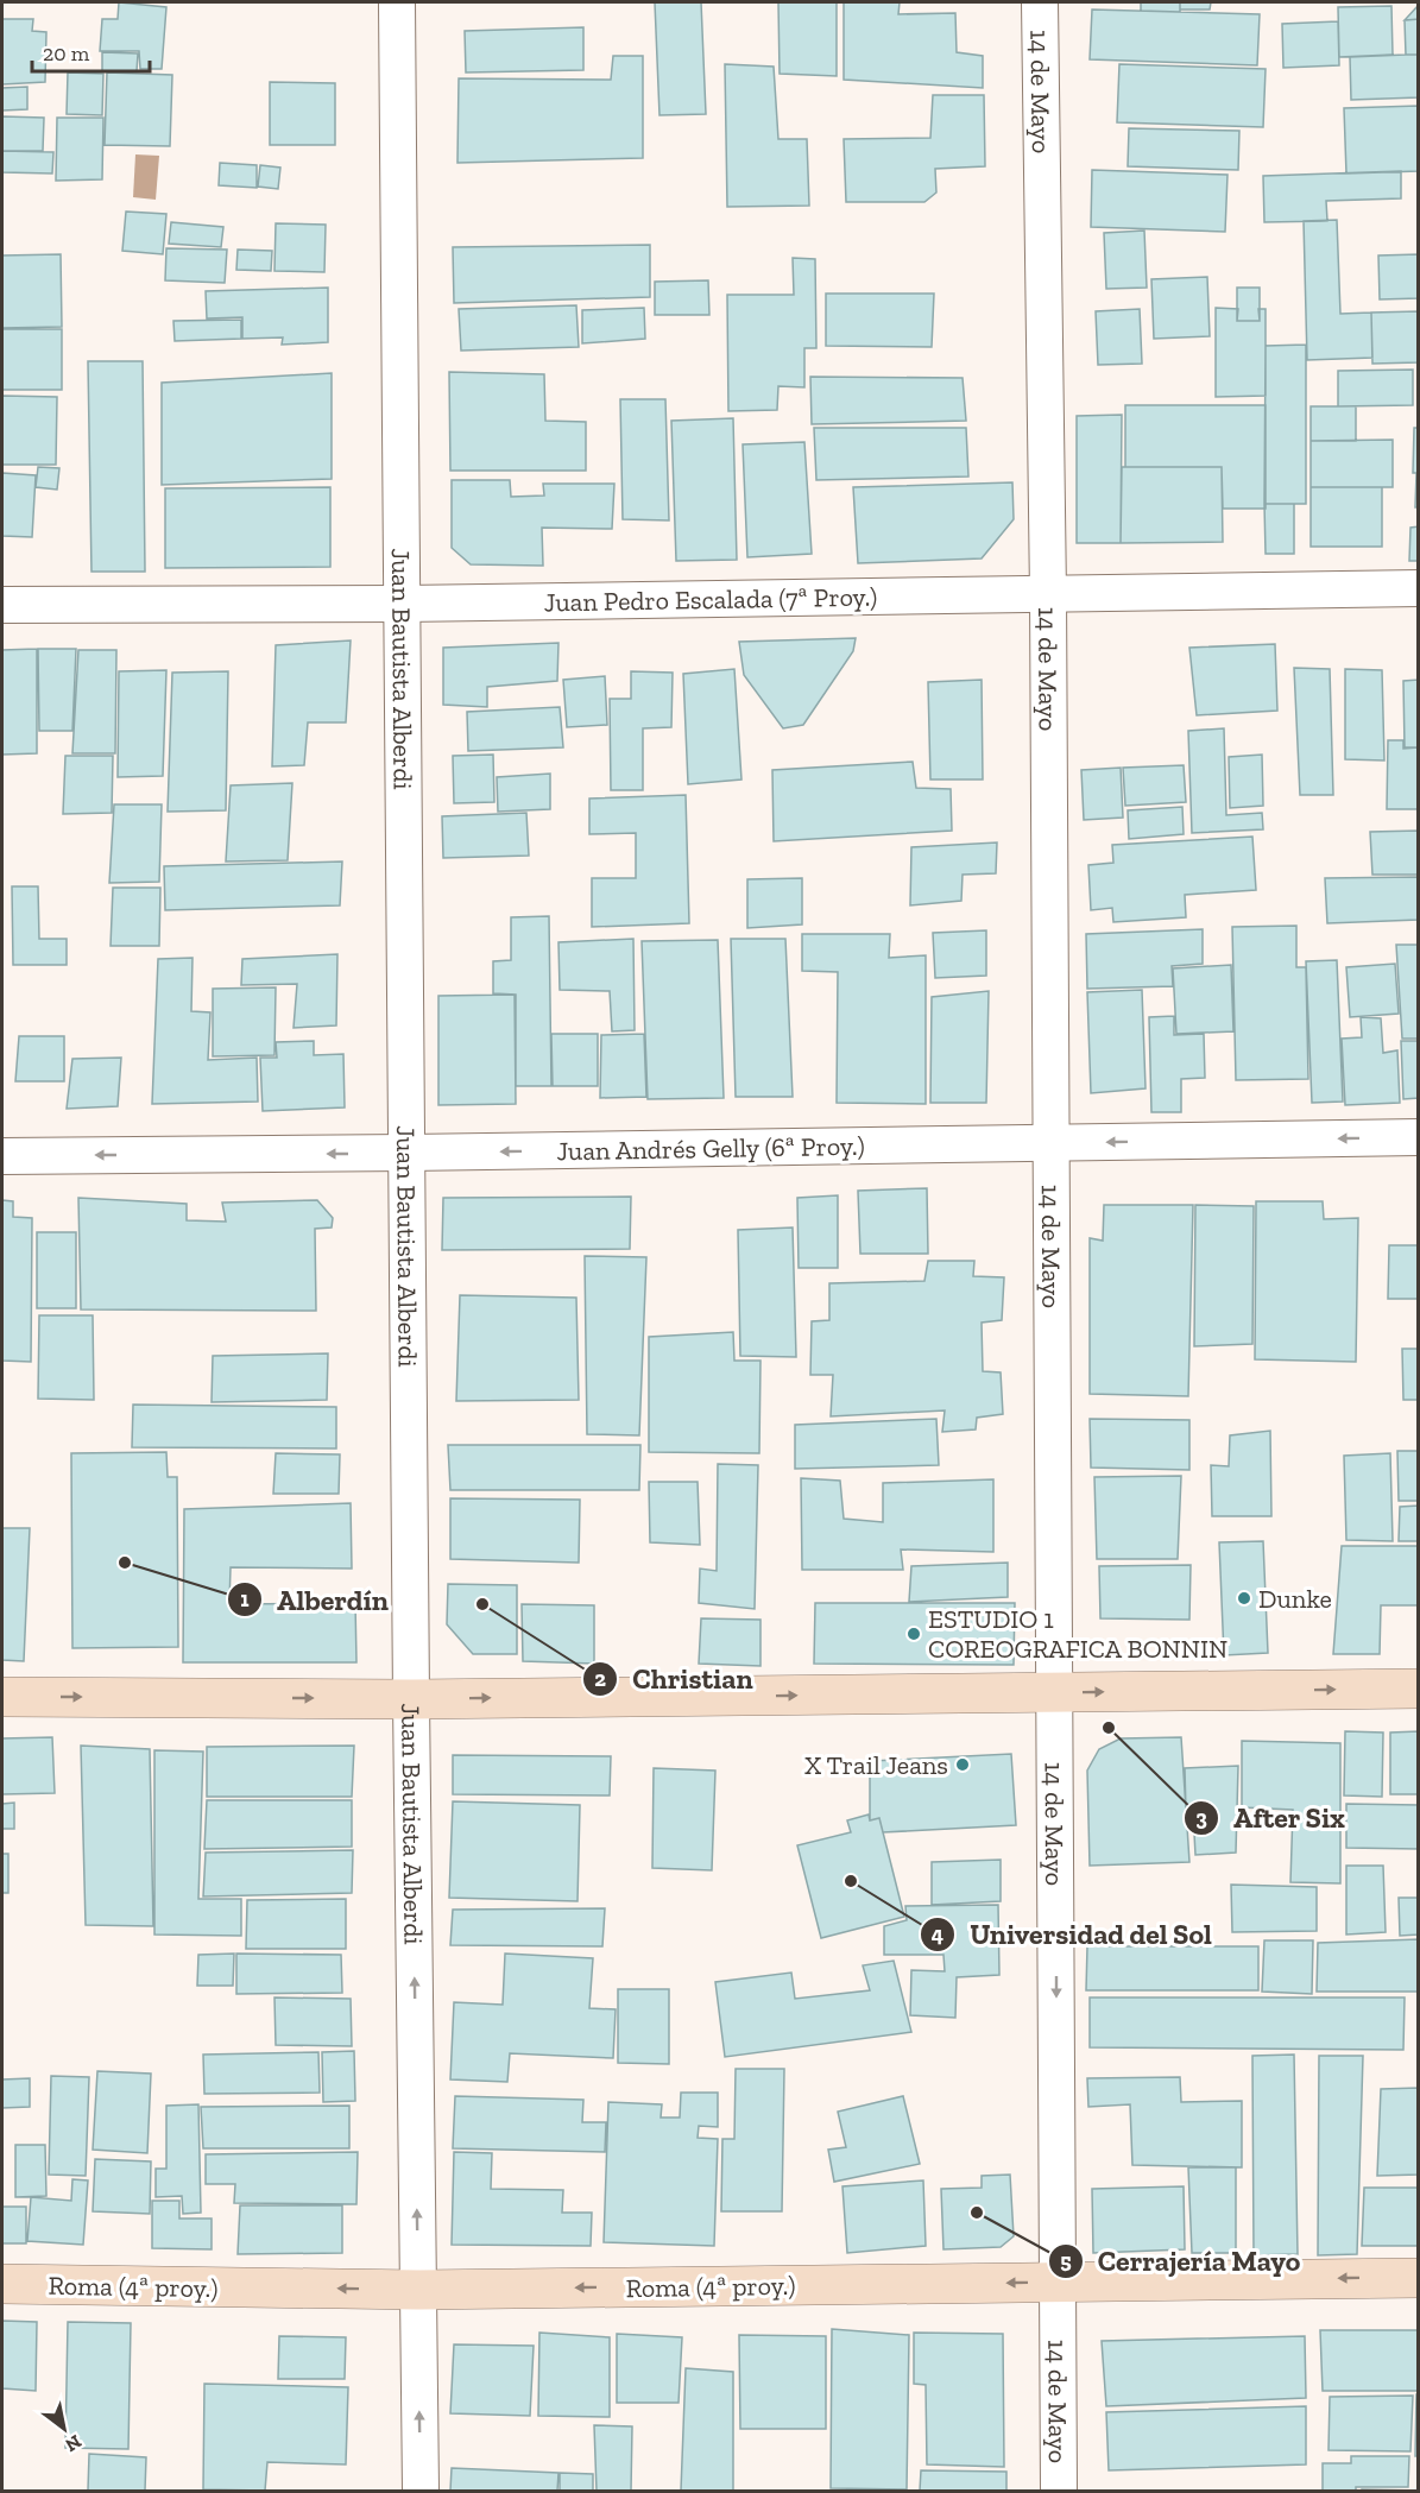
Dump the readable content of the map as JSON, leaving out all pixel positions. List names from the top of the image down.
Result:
{
  "streets": {
    "main road": ["Roma (4ª proy.)"],
    "street": [
      "14 de Mayo",
      "Juan Pedro Escalada (7ª Proy.)",
      "Juan Bautista Alberdi",
      "Juan Andrés Gelly (6ª Proy.)"
    ]
  },
  "crossings": [
    ["14 de Mayo", "Juan Pedro Escalada (7ª Proy.)"],
    ["14 de Mayo", "Juan Andrés Gelly (6ª Proy.)"],
    ["14 de Mayo", "Roma (4ª proy.)"],
    ["Juan Pedro Escalada (7ª Proy.)", "Juan Bautista Alberdi"],
    ["Juan Bautista Alberdi", "Juan Andrés Gelly (6ª Proy.)"],
    ["Juan Bautista Alberdi", "Roma (4ª proy.)"]
  ],
  "one_way": ["Juan Andrés Gelly (6ª Proy.)", "Roma (4ª proy.)"],
  "places": [
    "Alberdín",
    "Dunke",
    "Christian",
    "ESTUDIO 1 COREOGRAFICA BONNIN",
    "After Six",
    "X Trail Jeans",
    "Universidad del Sol",
    "Cerrajería Mayo"
  ],
  "scale_bar": "20 m",
  "north": "bottom right"
}
